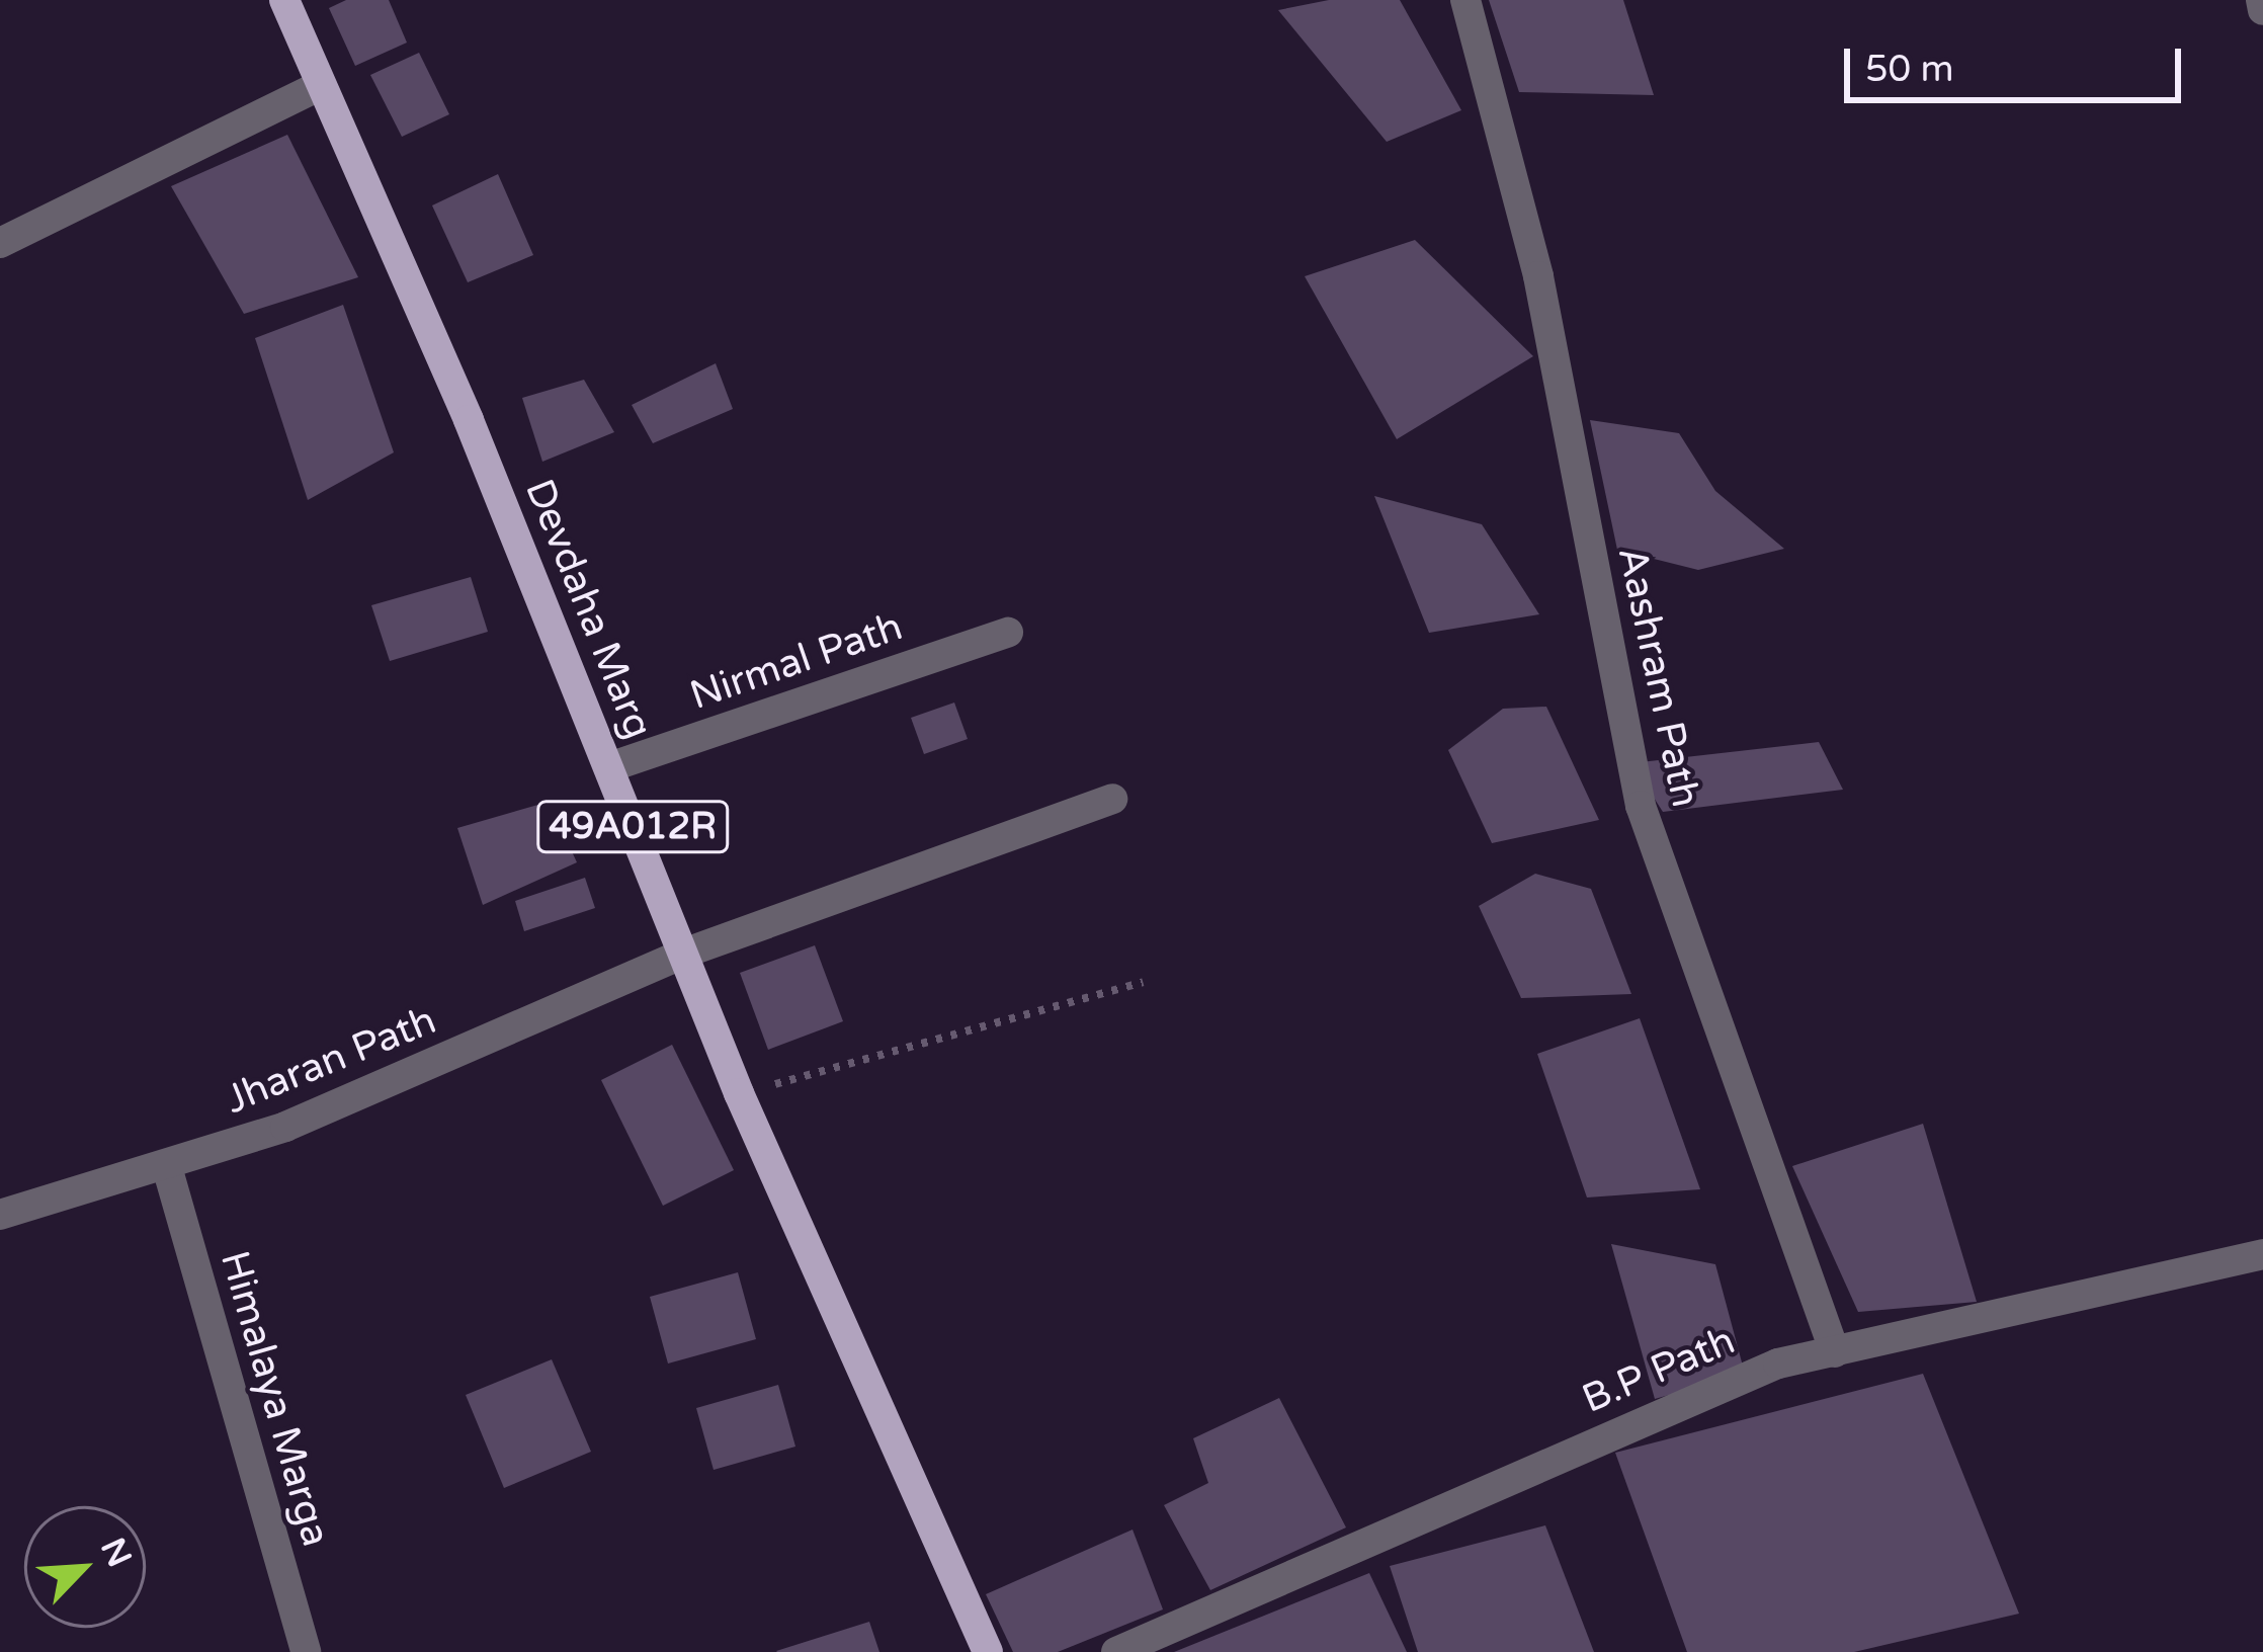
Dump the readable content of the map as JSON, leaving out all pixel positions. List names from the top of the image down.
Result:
{
  "streets": {
    "main road": ["Devdaha Marg", "49A012R"],
    "street": [
      "Nirmal Path",
      "Aashram Path",
      "Jharan Path",
      "B.P Path",
      "Himalaya Marga"
    ]
  },
  "crossings": [
    ["Devdaha Marg", "Nirmal Path"],
    ["Devdaha Marg", "Jharan Path"],
    ["Aashram Path", "B.P Path"],
    ["Jharan Path", "Himalaya Marga"]
  ],
  "scale_bar": "50 m",
  "north": "top right"
}
